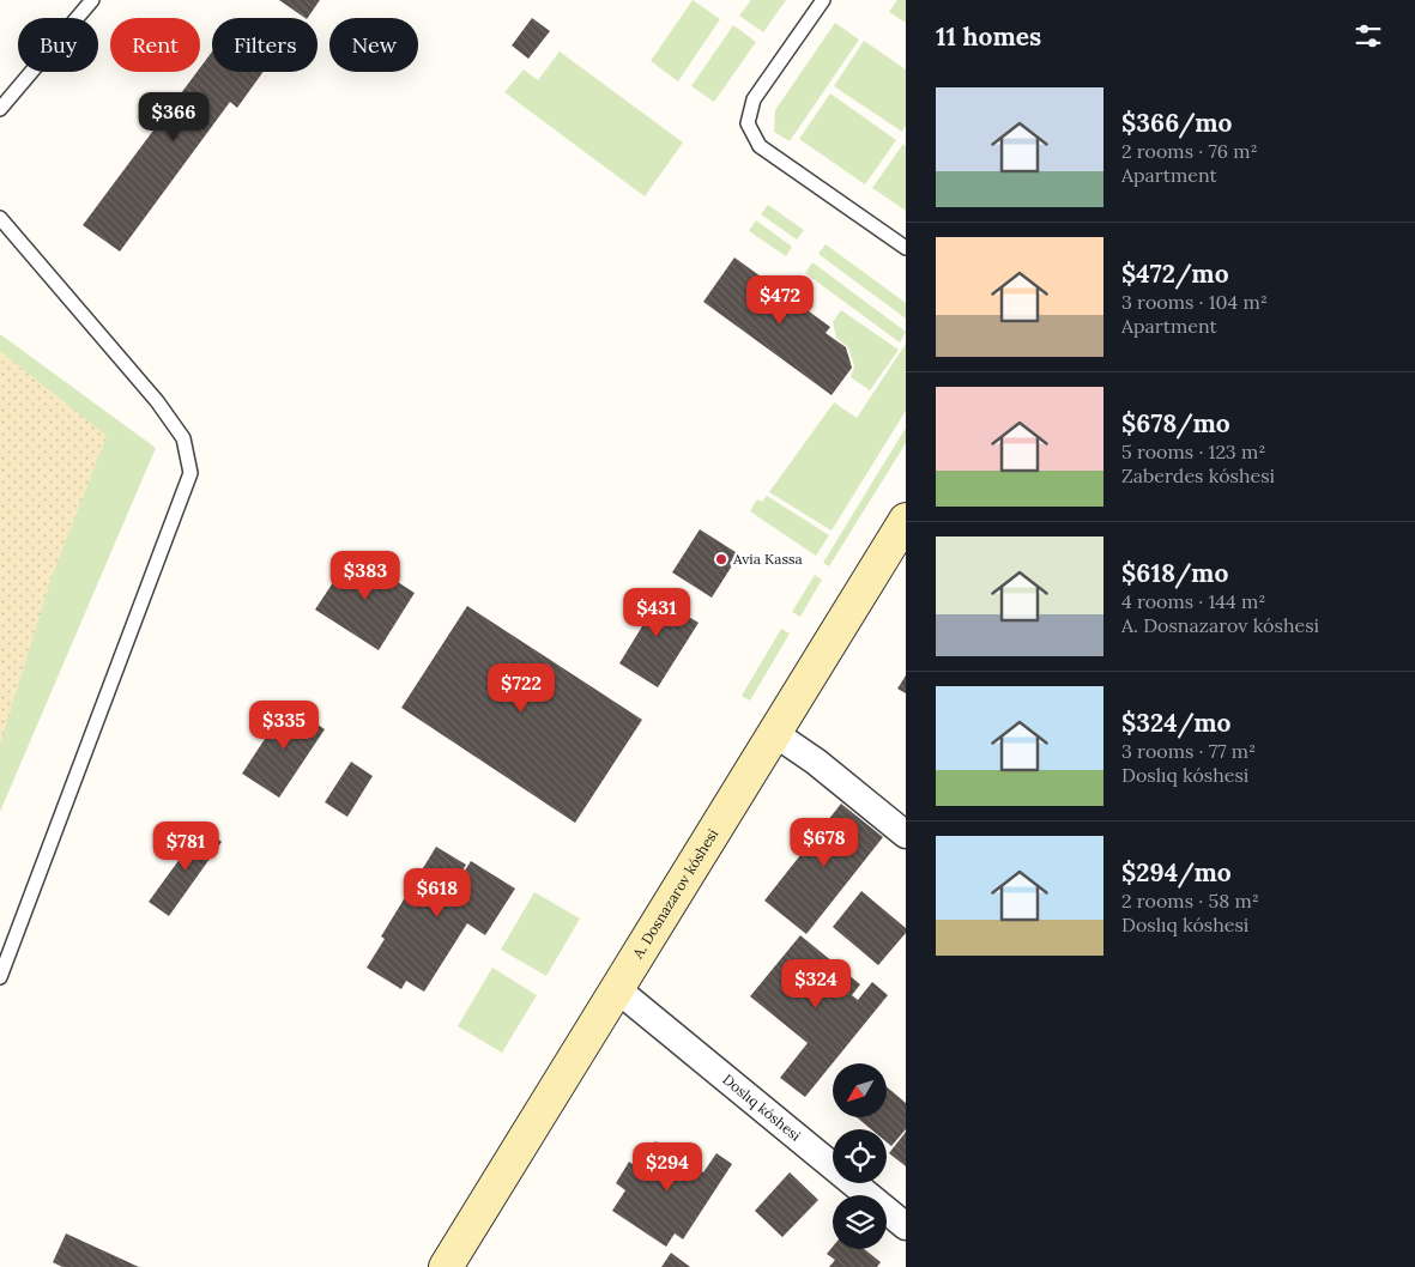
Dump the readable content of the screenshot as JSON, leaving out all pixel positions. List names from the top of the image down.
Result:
{
  "streets": {
    "main road": ["A. Dosnazarov kóshesi"],
    "street": ["Doslıq kóshesi"]
  },
  "crossings": [
    ["A. Dosnazarov kóshesi", "Doslıq kóshesi"]
  ],
  "places": ["Avia Kassa"],
  "north": "bottom left",
  "page": {
    "heading": "11 homes",
    "chip": [
      "Buy",
      "Rent",
      "Filters",
      "New"
    ],
    "list": [
      {
        "name": "$366/mo",
        "note": "2 rooms · 76 m² · Apartment"
      },
      {
        "name": "$472/mo",
        "note": "3 rooms · 104 m² · Apartment"
      },
      {
        "name": "$678/mo",
        "note": "5 rooms · 123 m² · Zaberdes kóshesi"
      },
      {
        "name": "$618/mo",
        "note": "4 rooms · 144 m² · A. Dosnazarov kóshesi"
      },
      {
        "name": "$324/mo",
        "note": "3 rooms · 77 m² · Doslıq kóshesi"
      },
      {
        "name": "$294/mo",
        "note": "2 rooms · 58 m² · Doslıq kóshesi"
      }
    ],
    "price": [
      "$366",
      "$472",
      "$383",
      "$431",
      "$722",
      "$335",
      "$678",
      "$781",
      "$618",
      "$324",
      "$294"
    ]
  }
}
